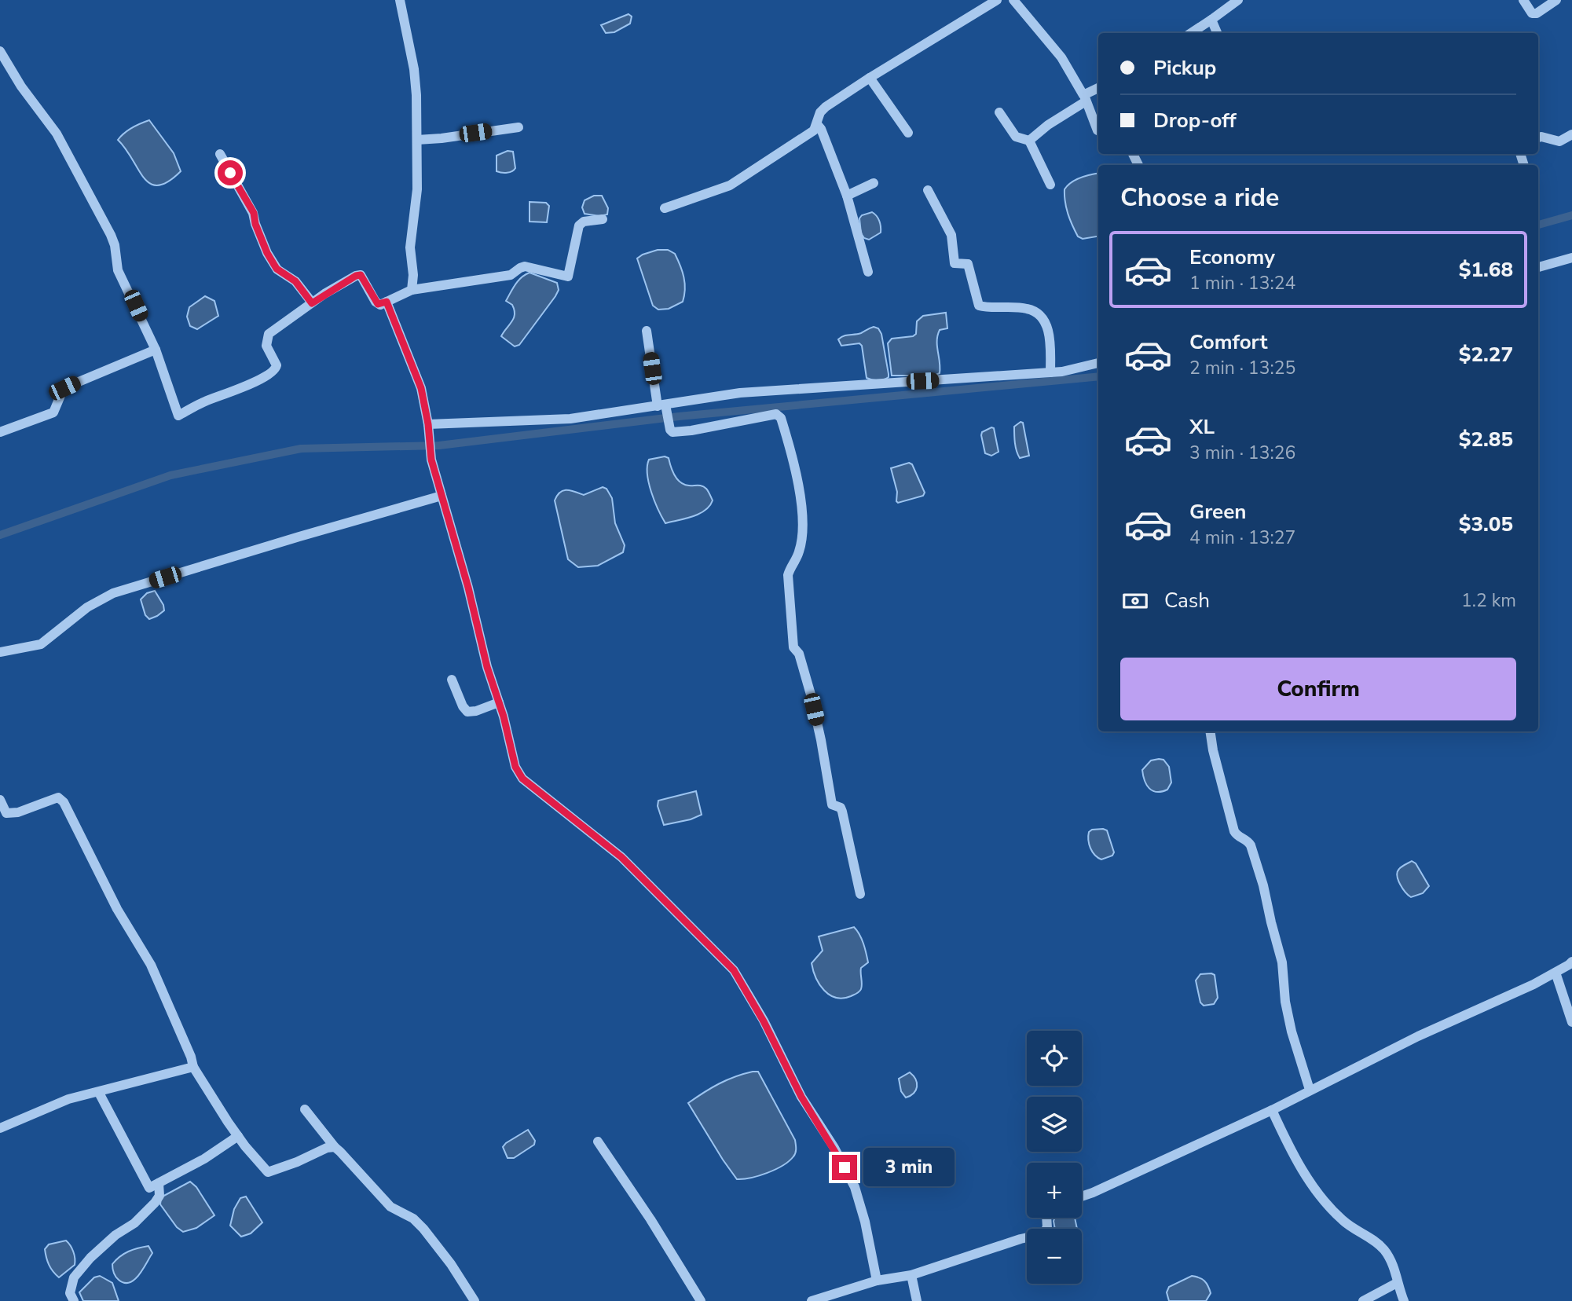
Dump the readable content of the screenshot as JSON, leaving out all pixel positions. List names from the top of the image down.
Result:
{
  "page": {
    "banner": ["Pickup", "Drop-off"],
    "heading": "Choose a ride",
    "list": [
      {
        "name": "Economy",
        "note": "1 min · 13:24",
        "value": "$1.68"
      },
      {
        "name": "Comfort",
        "note": "2 min · 13:25",
        "value": "$2.27"
      },
      {
        "name": "XL",
        "note": "3 min · 13:26",
        "value": "$2.85"
      },
      {
        "name": "Green",
        "note": "4 min · 13:27",
        "value": "$3.05"
      }
    ],
    "pay": ["Cash", "1.2 km"],
    "buttons": "Confirm",
    "map_buttons": ["+", "−"],
    "bubble": "3 min"
  }
}
